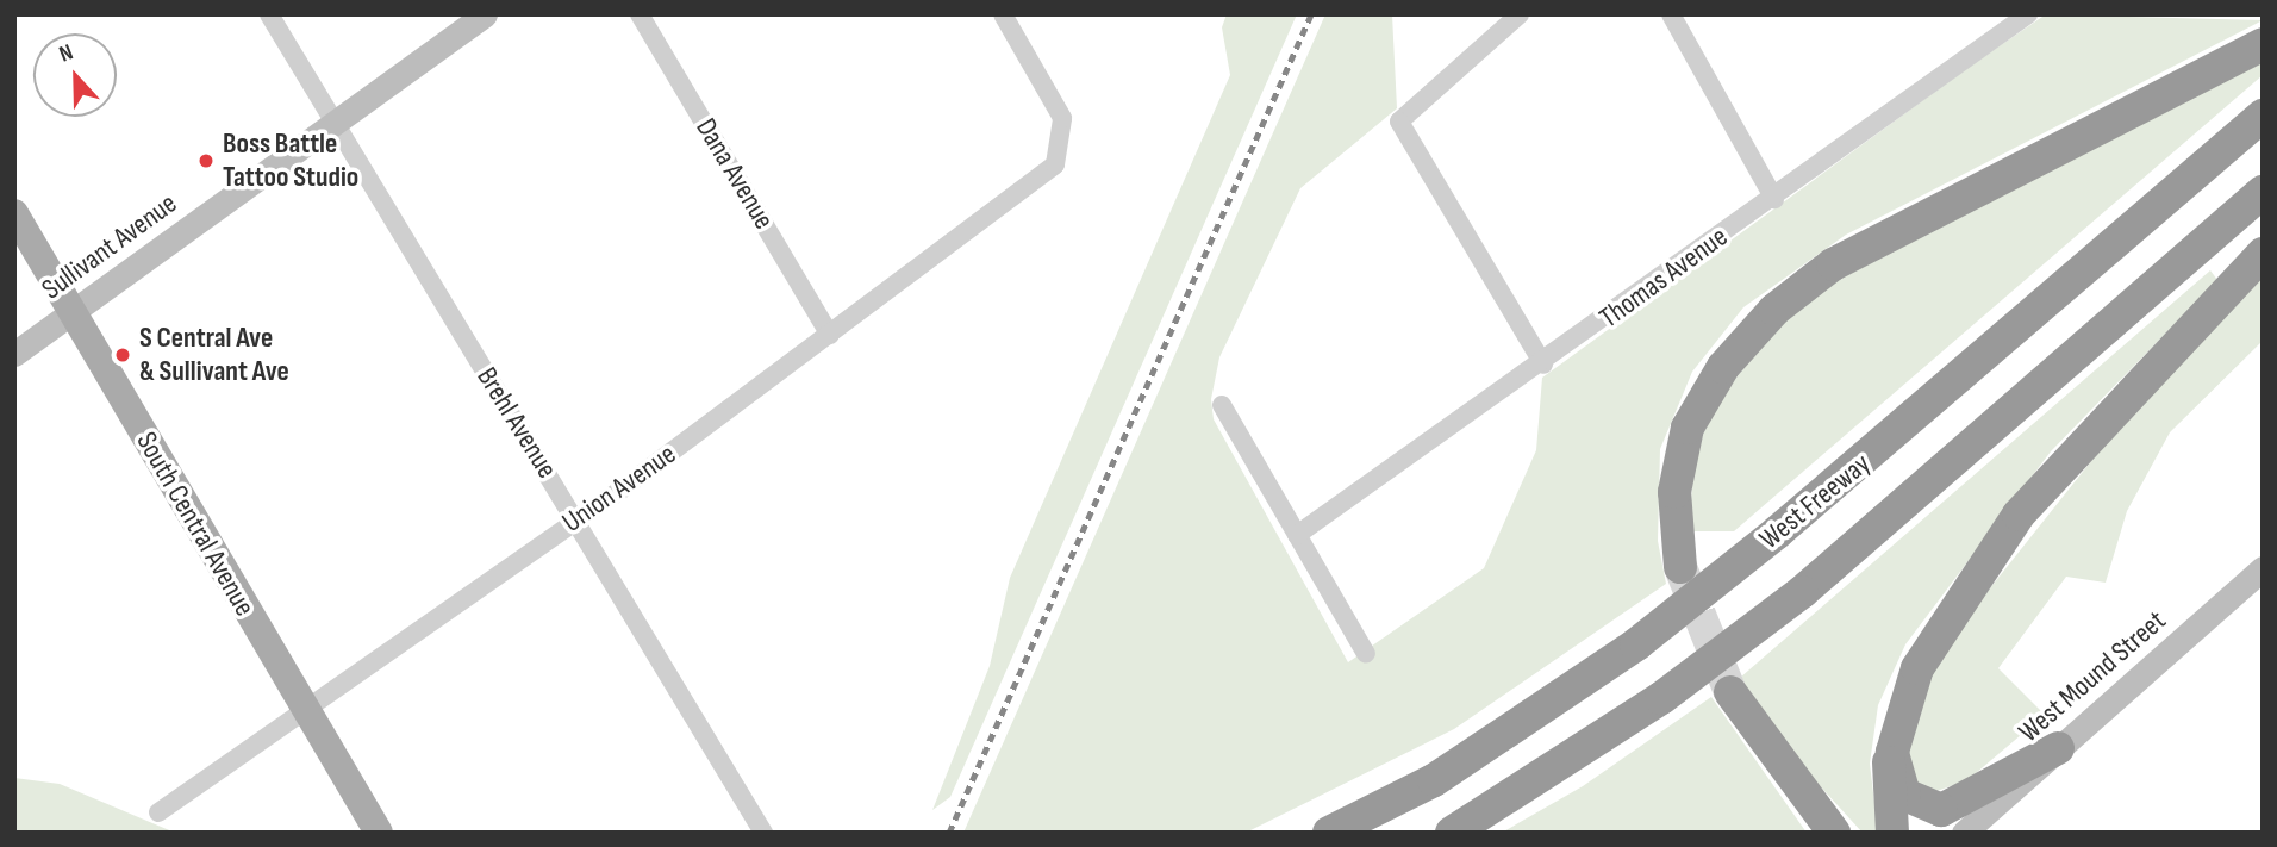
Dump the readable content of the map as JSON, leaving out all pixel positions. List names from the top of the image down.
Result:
{
  "streets": {
    "highway": ["West Freeway"],
    "main road": ["South Central Avenue"],
    "street": [
      "Dana Avenue",
      "Sullivant Avenue",
      "Thomas Avenue",
      "Brehl Avenue",
      "Union Avenue",
      "West Mound Street"
    ]
  },
  "crossings": [
    ["Dana Avenue", "Union Avenue"],
    ["Sullivant Avenue", "Brehl Avenue"],
    ["Sullivant Avenue", "South Central Avenue"],
    ["Brehl Avenue", "Union Avenue"],
    ["Union Avenue", "South Central Avenue"]
  ],
  "places": ["Boss Battle Tattoo Studio", "S Central Ave & Sullivant Ave"],
  "north": "top"
}
